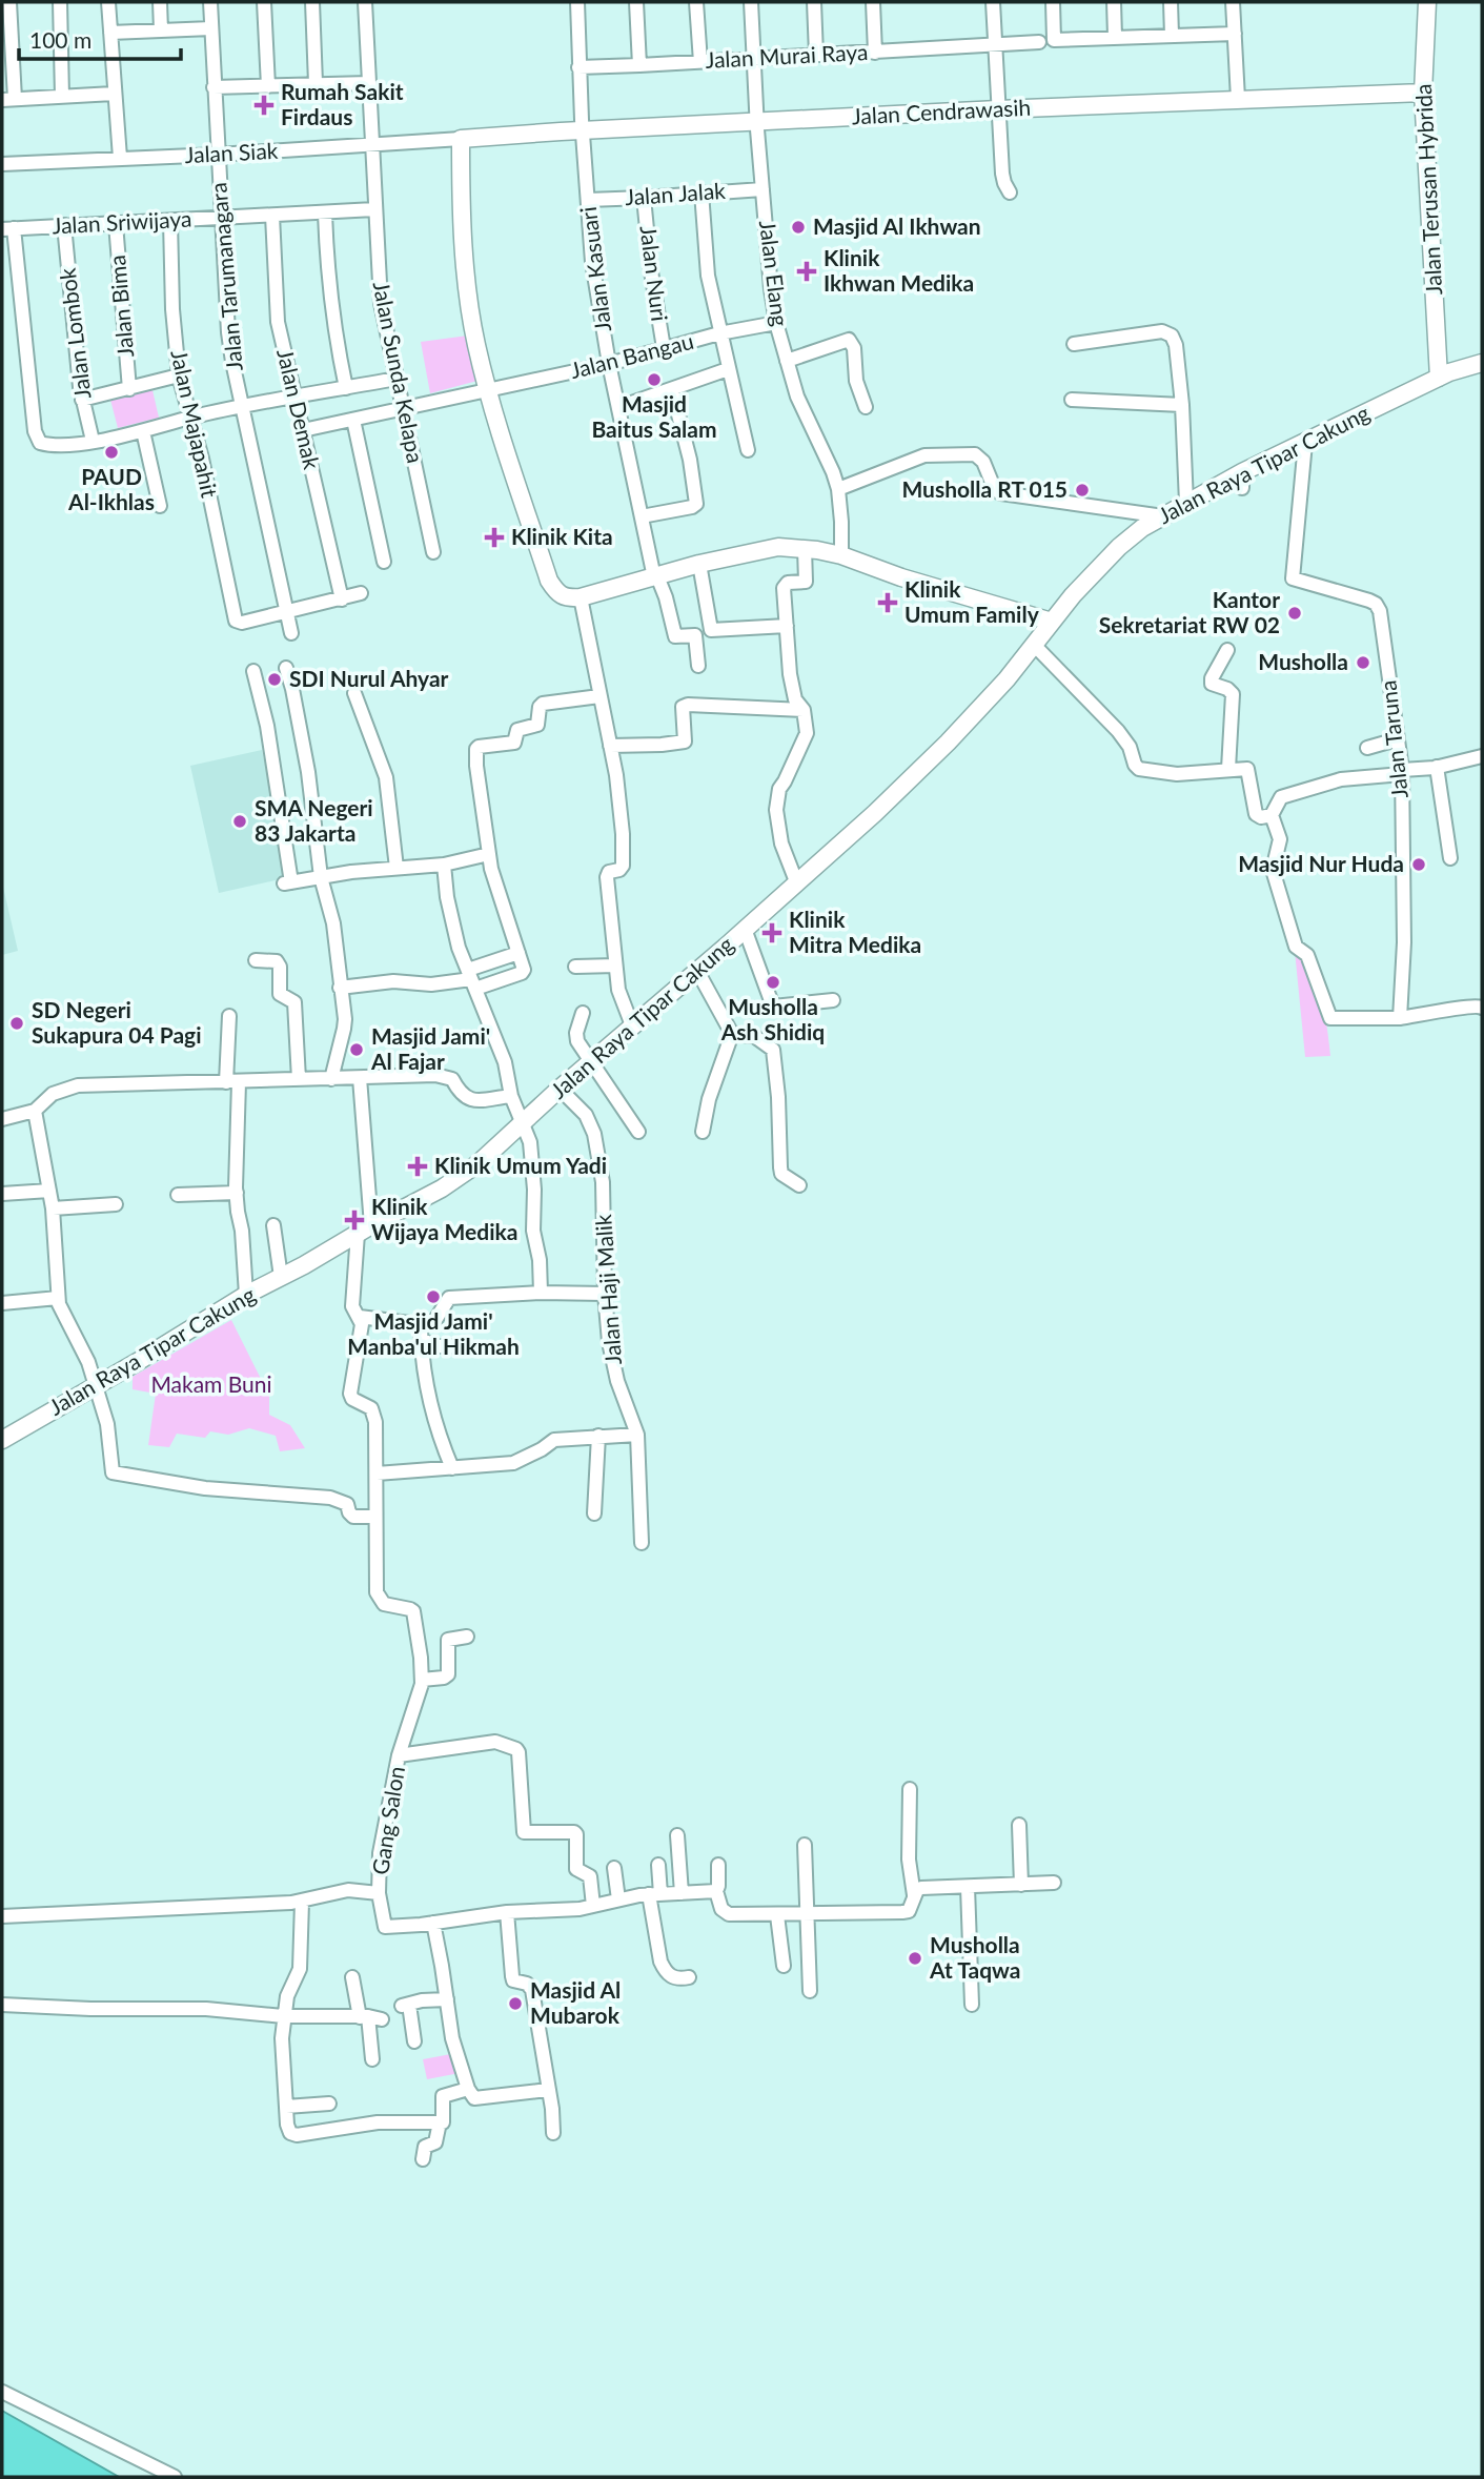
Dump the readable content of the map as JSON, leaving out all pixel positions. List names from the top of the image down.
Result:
{
  "streets": {
    "street": [
      "Jalan Murai Raya",
      "Jalan Cendrawasih",
      "Jalan Siak",
      "Jalan Terusan Hybrida",
      "Jalan Jalak",
      "Jalan Sriwijaya",
      "Jalan Kasuari",
      "Jalan Nuri",
      "Jalan Elang",
      "Jalan Tarumanagara",
      "Jalan Bima",
      "Jalan Lombok",
      "Jalan Bangau",
      "Jalan Sunda Kelapa",
      "Jalan Demak",
      "Jalan Majapahit",
      "Jalan Raya Tipar Cakung",
      "Jalan Taruna",
      "Jalan Haji Malik",
      "Gang Salon"
    ]
  },
  "crossings": [
    ["Jalan Murai Raya", "Jalan Kasuari"],
    ["Jalan Murai Raya", "Jalan Elang"],
    ["Jalan Cendrawasih", "Jalan Siak"],
    ["Jalan Cendrawasih", "Jalan Terusan Hybrida"],
    ["Jalan Cendrawasih", "Jalan Kasuari"],
    ["Jalan Cendrawasih", "Jalan Elang"],
    ["Jalan Siak", "Jalan Tarumanagara"],
    ["Jalan Siak", "Jalan Sunda Kelapa"],
    ["Jalan Terusan Hybrida", "Jalan Raya Tipar Cakung"],
    ["Jalan Jalak", "Jalan Kasuari"],
    ["Jalan Jalak", "Jalan Nuri"],
    ["Jalan Jalak", "Jalan Elang"],
    ["Jalan Sriwijaya", "Jalan Tarumanagara"],
    ["Jalan Sriwijaya", "Jalan Bima"],
    ["Jalan Sriwijaya", "Jalan Lombok"],
    ["Jalan Sriwijaya", "Jalan Sunda Kelapa"],
    ["Jalan Sriwijaya", "Jalan Demak"],
    ["Jalan Sriwijaya", "Jalan Majapahit"],
    ["Jalan Kasuari", "Jalan Bangau"],
    ["Jalan Nuri", "Jalan Bangau"],
    ["Jalan Elang", "Jalan Bangau"],
    ["Jalan Tarumanagara", "Jalan Majapahit"],
    ["Jalan Bangau", "Jalan Sunda Kelapa"],
    ["Jalan Bangau", "Jalan Demak"],
    ["Jalan Raya Tipar Cakung", "Jalan Taruna"],
    ["Jalan Raya Tipar Cakung", "Jalan Haji Malik"],
    ["Jalan Raya Tipar Cakung", "Gang Salon"]
  ],
  "parks": ["Makam Buni"],
  "places": {
    "health": [
      "Rumah Sakit Firdaus",
      "Klinik Ikhwan Medika",
      "Klinik Kita",
      "Klinik Umum Family",
      "Klinik Mitra Medika",
      "Klinik Umum Yadi",
      "Klinik Wijaya Medika"
    ],
    "other": [
      "Masjid Al Ikhwan",
      "Masjid Baitus Salam",
      "PAUD Al-Ikhlas",
      "Musholla RT 015",
      "Kantor Sekretariat RW 02",
      "Musholla",
      "SDI Nurul Ahyar",
      "SMA Negeri 83 Jakarta",
      "Masjid Nur Huda",
      "Musholla Ash Shidiq",
      "SD Negeri Sukapura 04 Pagi",
      "Masjid Jami' Al Fajar",
      "Masjid Jami' Manba'ul Hikmah",
      "Musholla At Taqwa",
      "Masjid Al Mubarok"
    ]
  },
  "scale_bar": "100 m"
}
